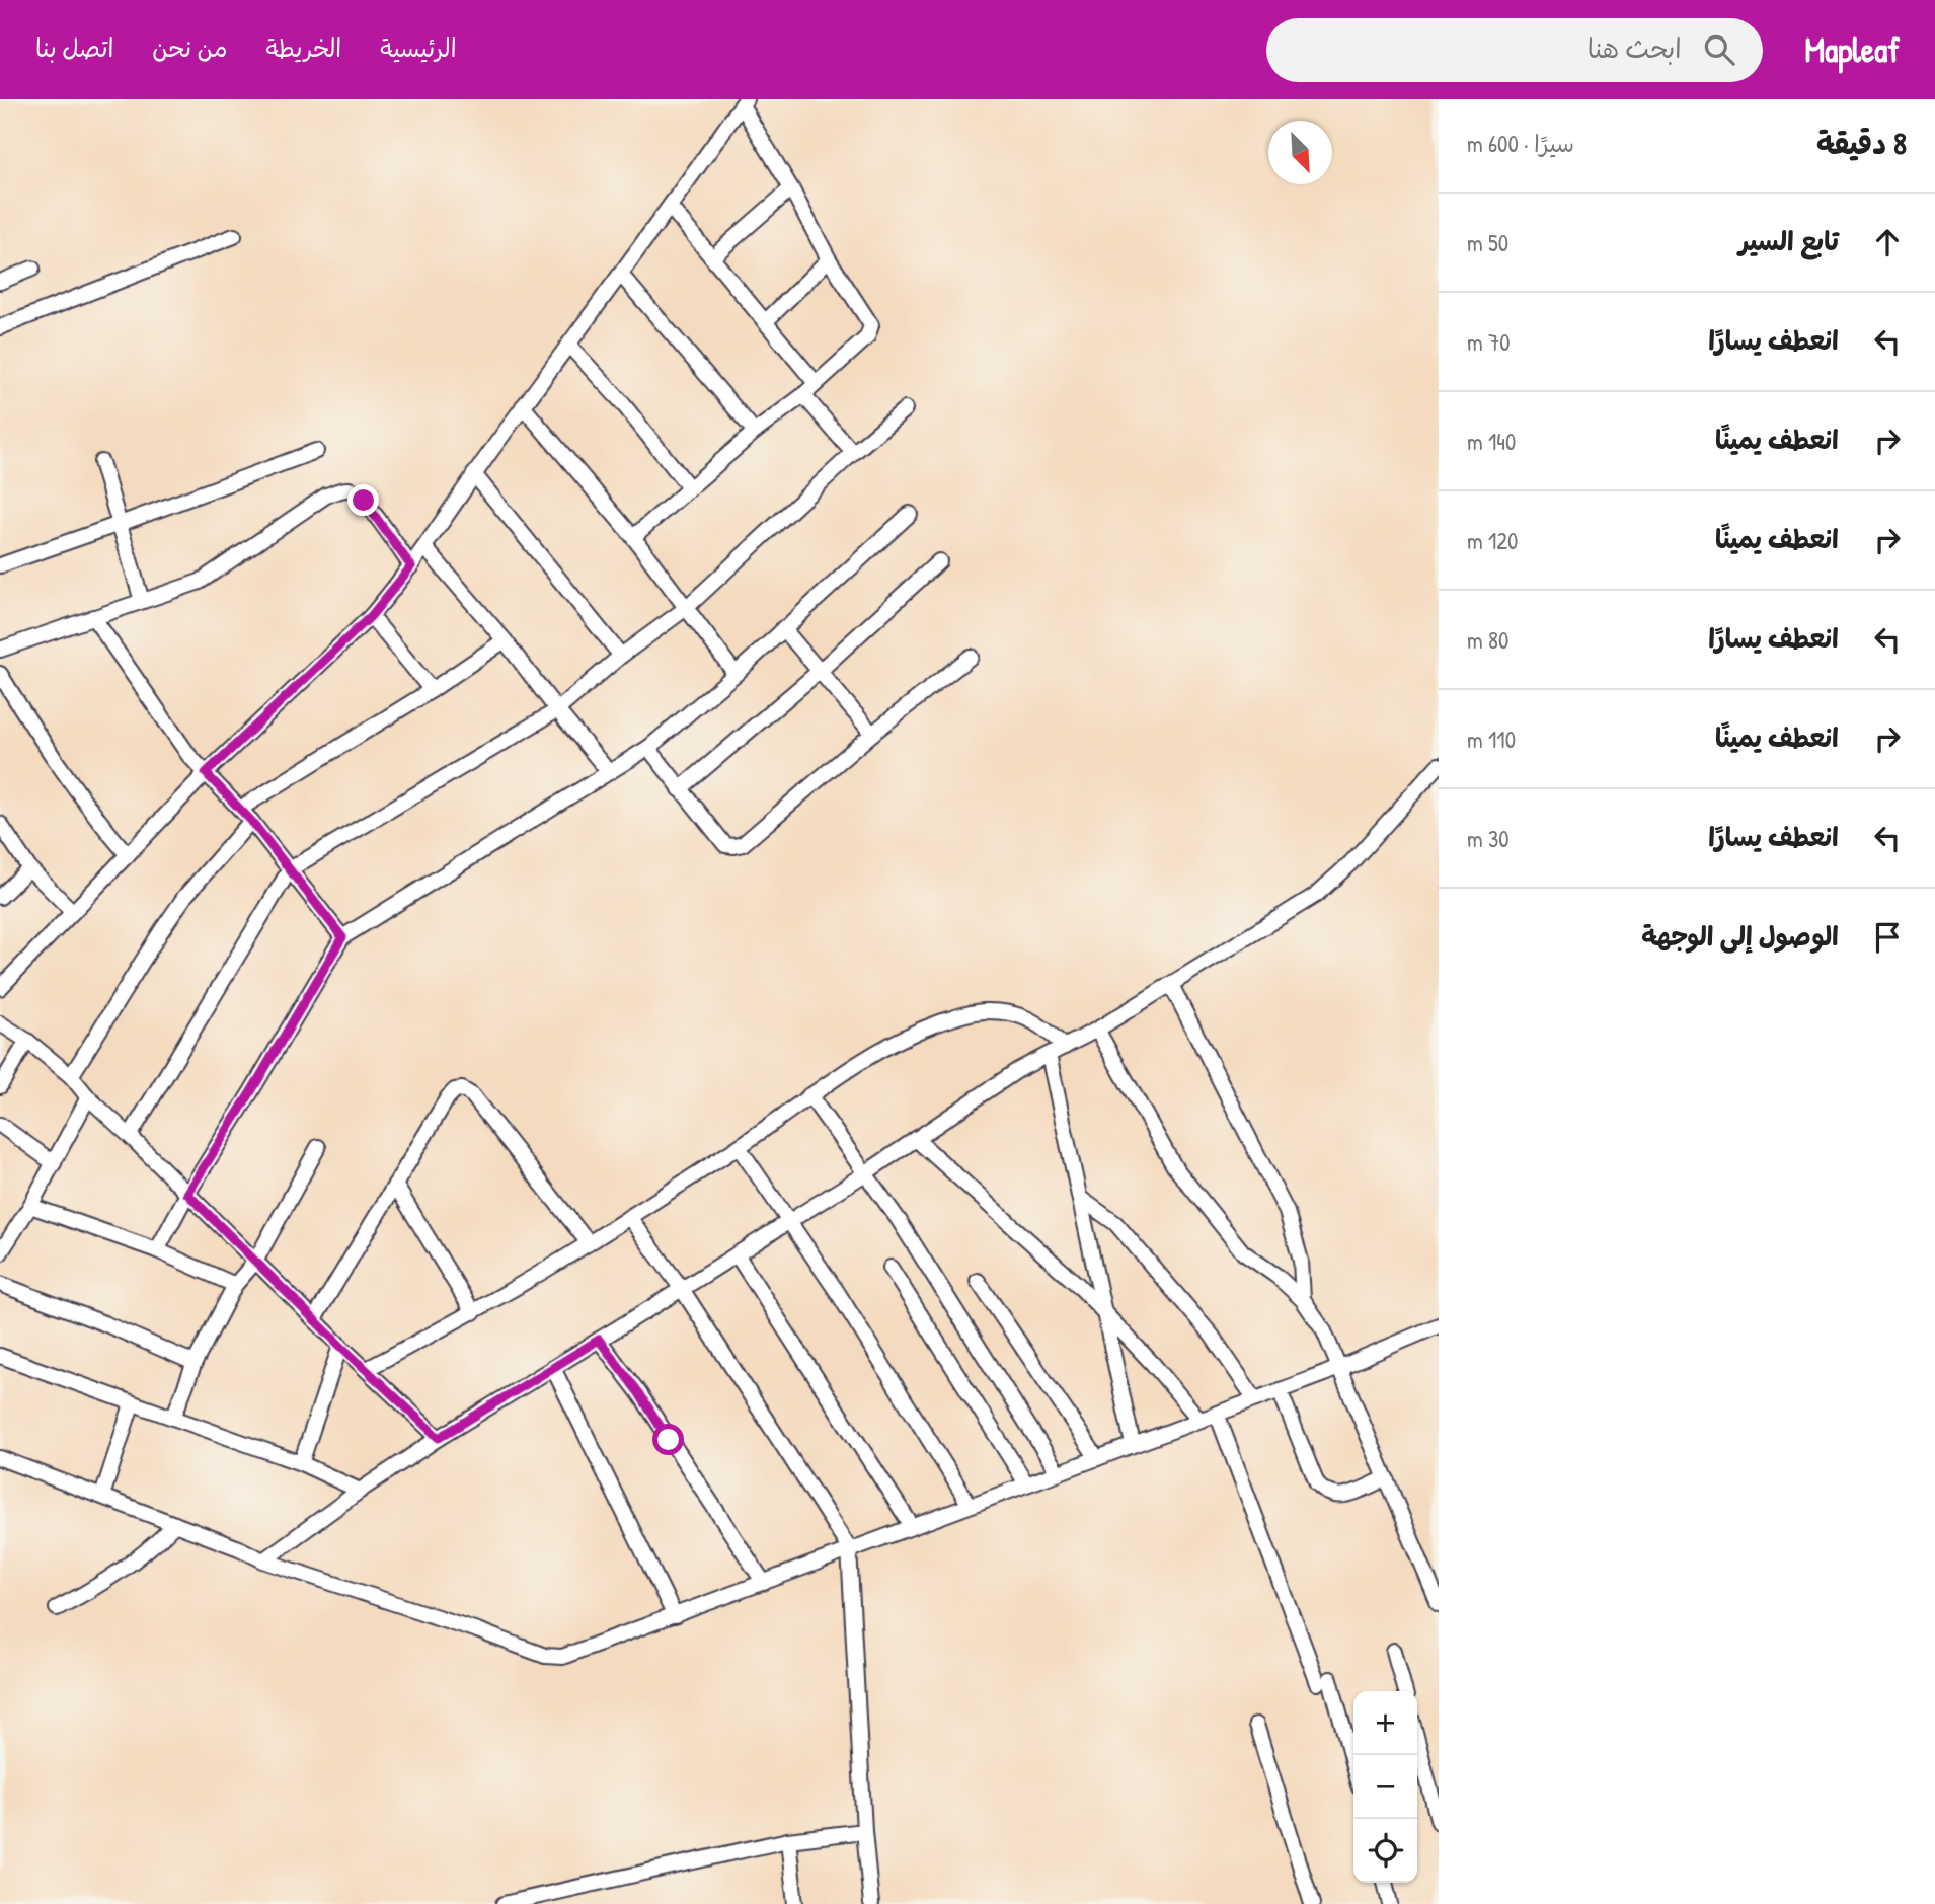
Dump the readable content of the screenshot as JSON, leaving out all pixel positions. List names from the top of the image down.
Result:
{
  "north": "bottom right",
  "page": {
    "header": "Mapleaf",
    "search": "ابحث هنا",
    "nav": [
      "الرئيسية",
      "الخريطة",
      "من نحن",
      "اتصل بنا"
    ],
    "heading": ["8 دقيقة", "سيرًا · 600 m"],
    "list": [
      ["تابع السير", "50 m"],
      ["انعطف يسارًا", "70 m"],
      ["انعطف يمينًا", "140 m"],
      ["انعطف يمينًا", "120 m"],
      ["انعطف يسارًا", "80 m"],
      ["انعطف يمينًا", "110 m"],
      ["انعطف يسارًا", "30 m"],
      "الوصول إلى الوجهة"
    ],
    "map_buttons": ["+", "−"]
  }
}
